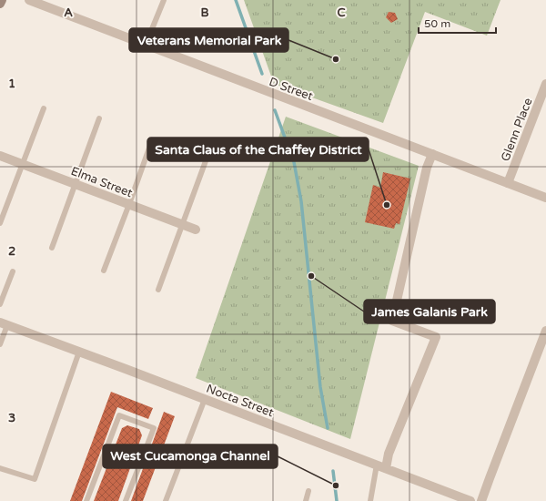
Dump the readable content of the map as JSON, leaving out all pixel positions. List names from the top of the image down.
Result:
{
  "streets": {
    "street": [
      "D Street",
      "Glenn Place",
      "Elma Street",
      "Nocta Street"
    ]
  },
  "crossings": [
    ["D Street", "Glenn Place"]
  ],
  "places": [
    "Veterans Memorial Park",
    "Santa Claus of the Chaffey District",
    "James Galanis Park",
    "West Cucamonga Channel"
  ],
  "scale_bar": "50 m",
  "grid": {
    "columns": ["A", "B", "C"],
    "rows": ["1", "2", "3"]
  }
}
